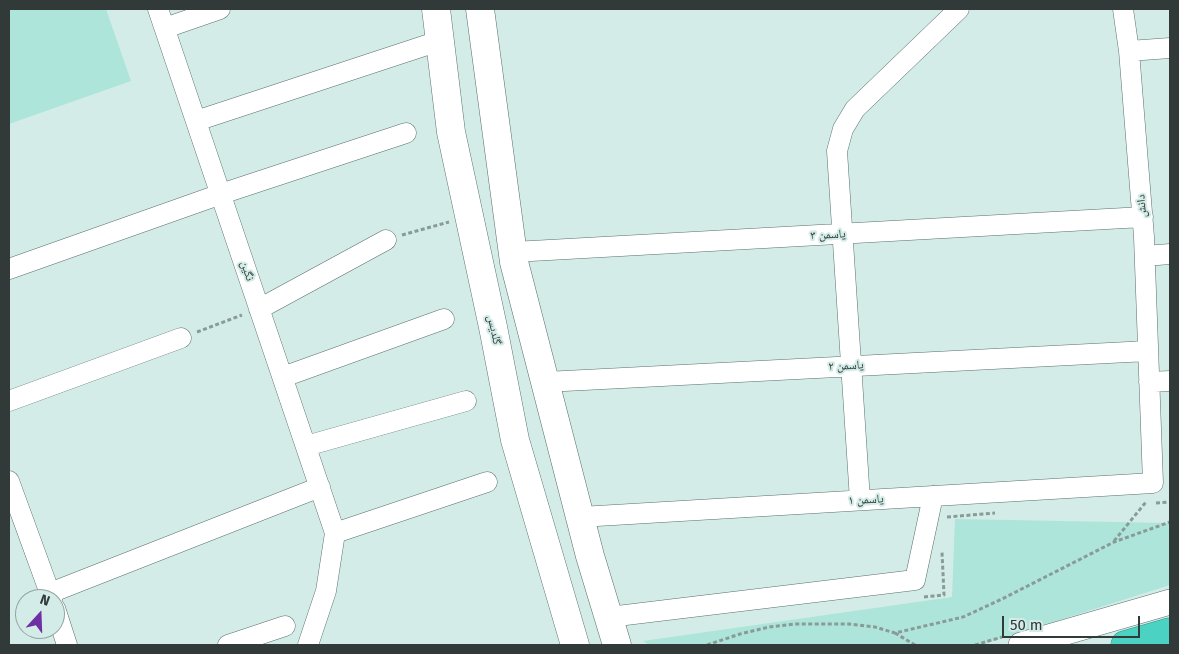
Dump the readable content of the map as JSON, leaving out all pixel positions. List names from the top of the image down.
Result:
{
  "streets": {
    "main road": ["گلدیس"],
    "street": [
      "دانش",
      "یاسمن ۳",
      "نگین",
      "یاسمن ۲",
      "یاسمن ۱"
    ]
  },
  "crossings": [
    ["دانش", "یاسمن ۳"],
    ["دانش", "یاسمن ۲"],
    ["دانش", "یاسمن ۱"]
  ],
  "scale_bar": "50 m",
  "north": "top"
}
